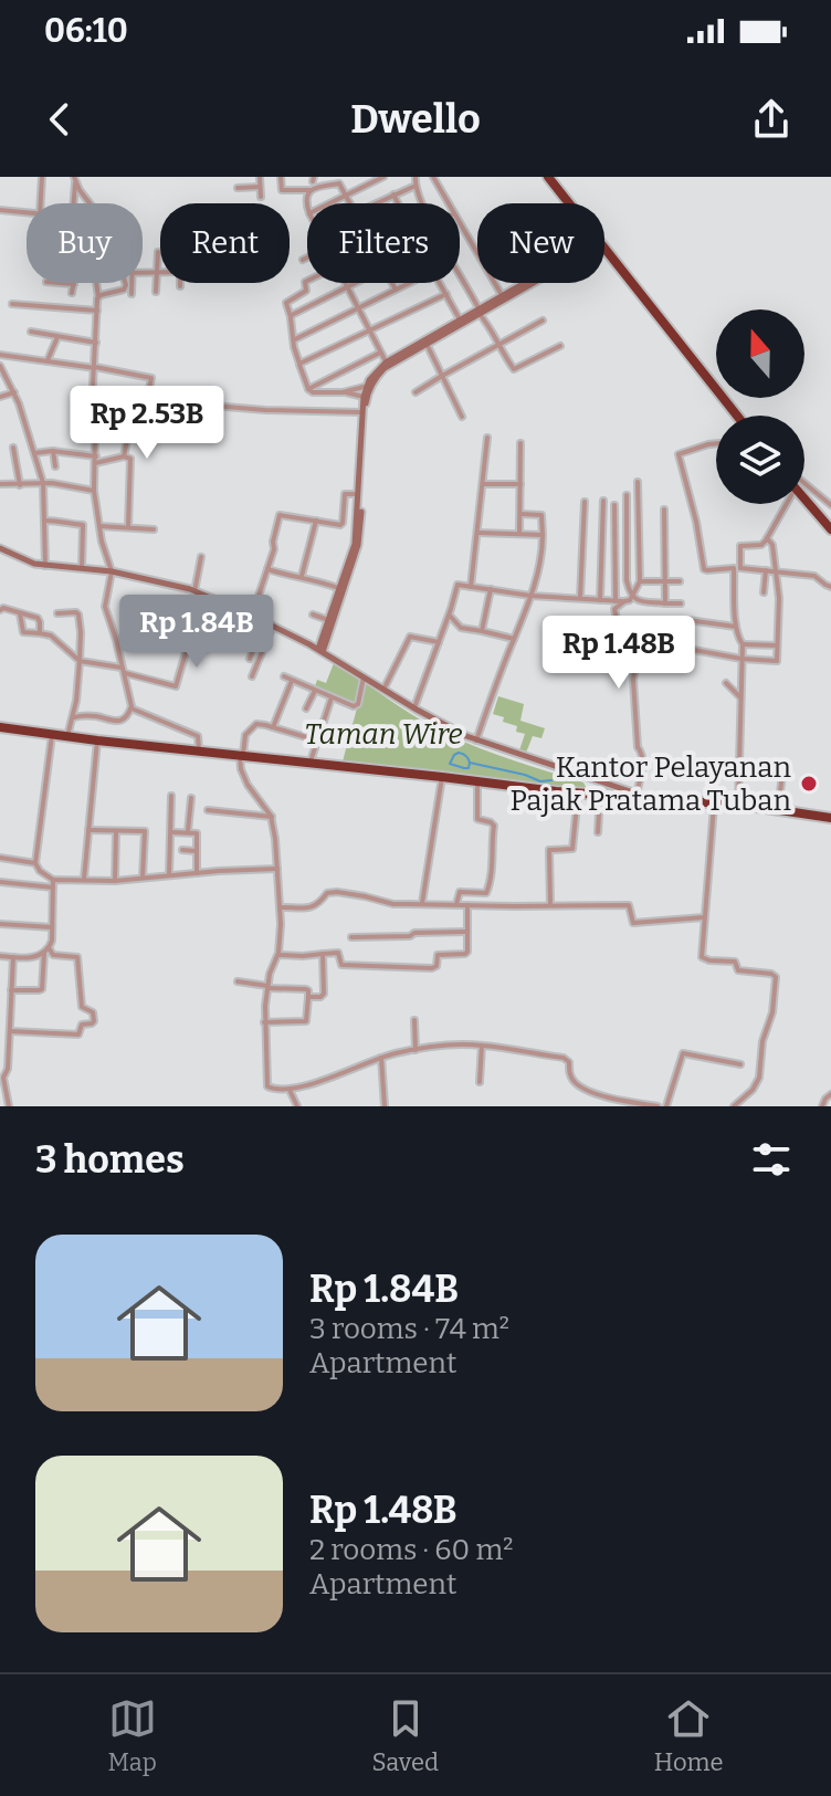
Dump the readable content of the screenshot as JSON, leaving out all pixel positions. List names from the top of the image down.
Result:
{
  "parks": ["Taman Wire"],
  "places": ["Kantor Pelayanan Pajak Pratama Tuban"],
  "north": "top",
  "page": {
    "status": "06:10",
    "header": "Dwello",
    "chip": [
      "Buy",
      "Rent",
      "Filters",
      "New"
    ],
    "price": ["Rp 2.53B", "Rp 1.84B", "Rp 1.48B"],
    "heading": "3 homes",
    "list": [
      {
        "name": "Rp 1.84B",
        "note": "3 rooms · 74 m² · Apartment"
      },
      {
        "name": "Rp 1.48B",
        "note": "2 rooms · 60 m² · Apartment"
      }
    ],
    "tabs": ["Map", "Saved", "Home"]
  }
}
